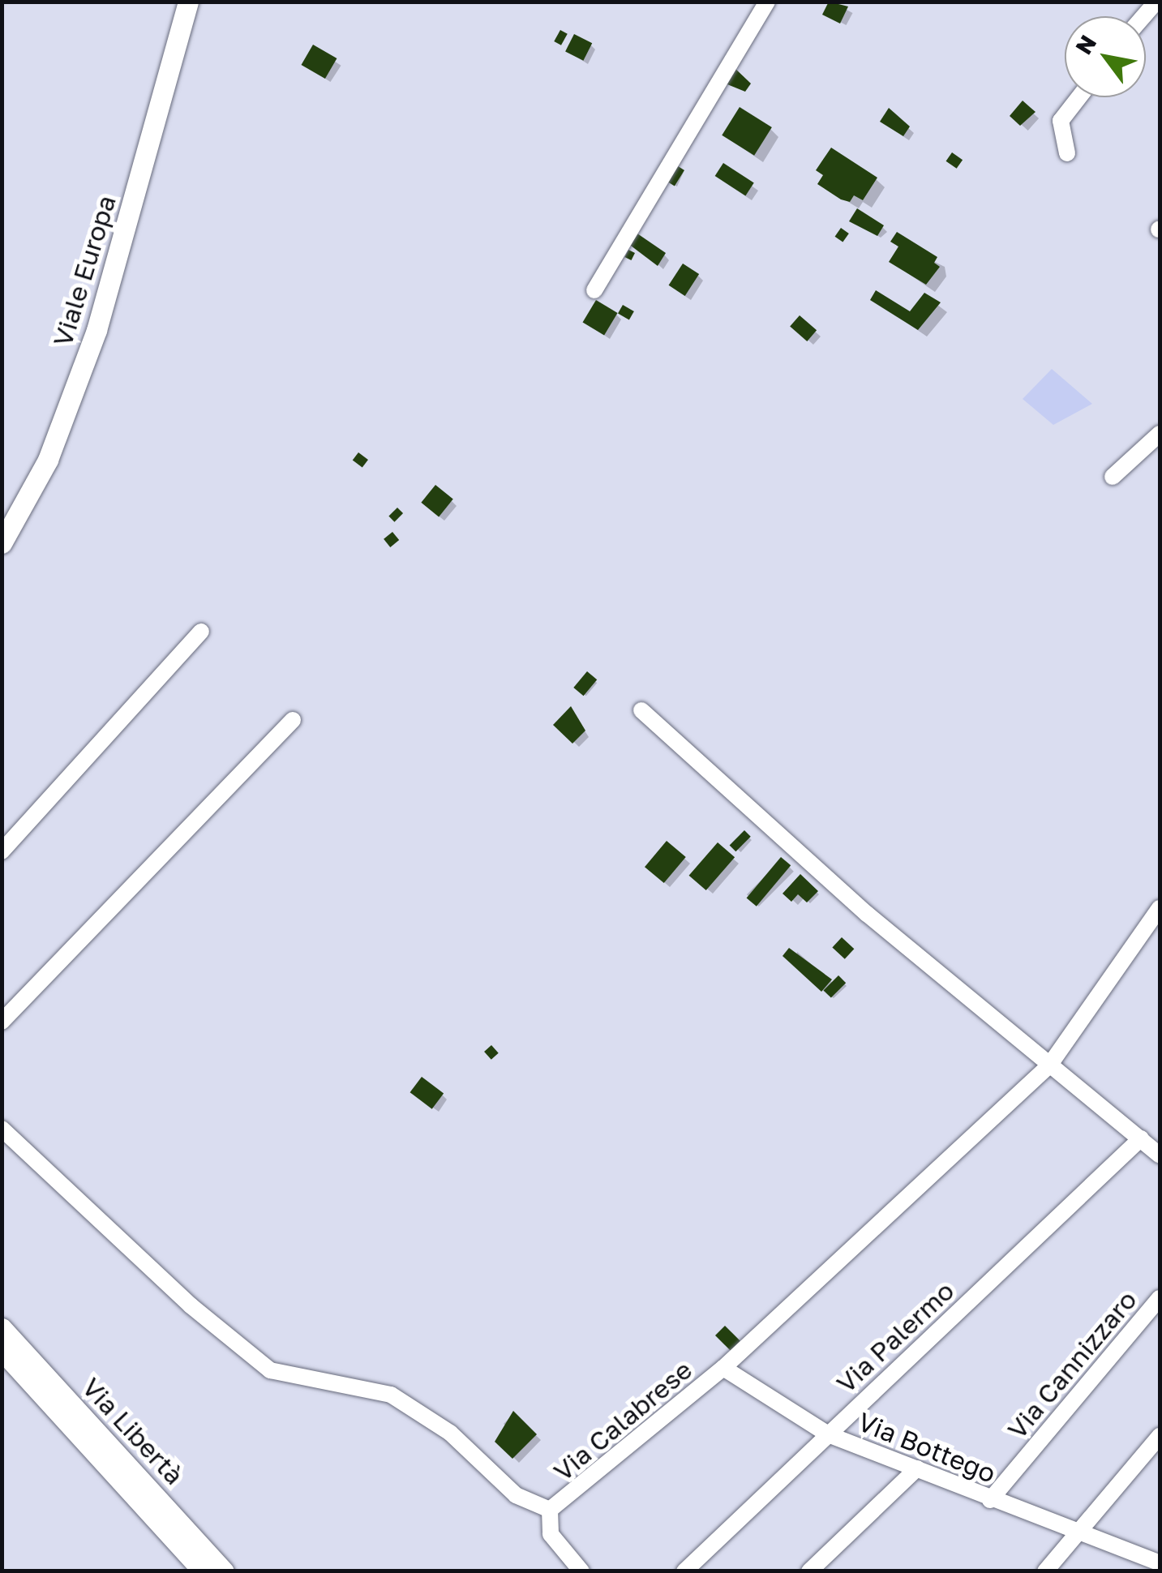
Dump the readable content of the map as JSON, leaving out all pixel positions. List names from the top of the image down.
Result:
{
  "streets": {
    "street": [
      "Viale Europa",
      "Via Palermo",
      "Via Cannizzaro",
      "Via Calabrese",
      "Via Libertà",
      "Via Bottego"
    ]
  },
  "crossings": [
    ["Via Palermo", "Via Bottego"],
    ["Via Cannizzaro", "Via Bottego"],
    ["Via Calabrese", "Via Bottego"]
  ],
  "north": "top left"
}
